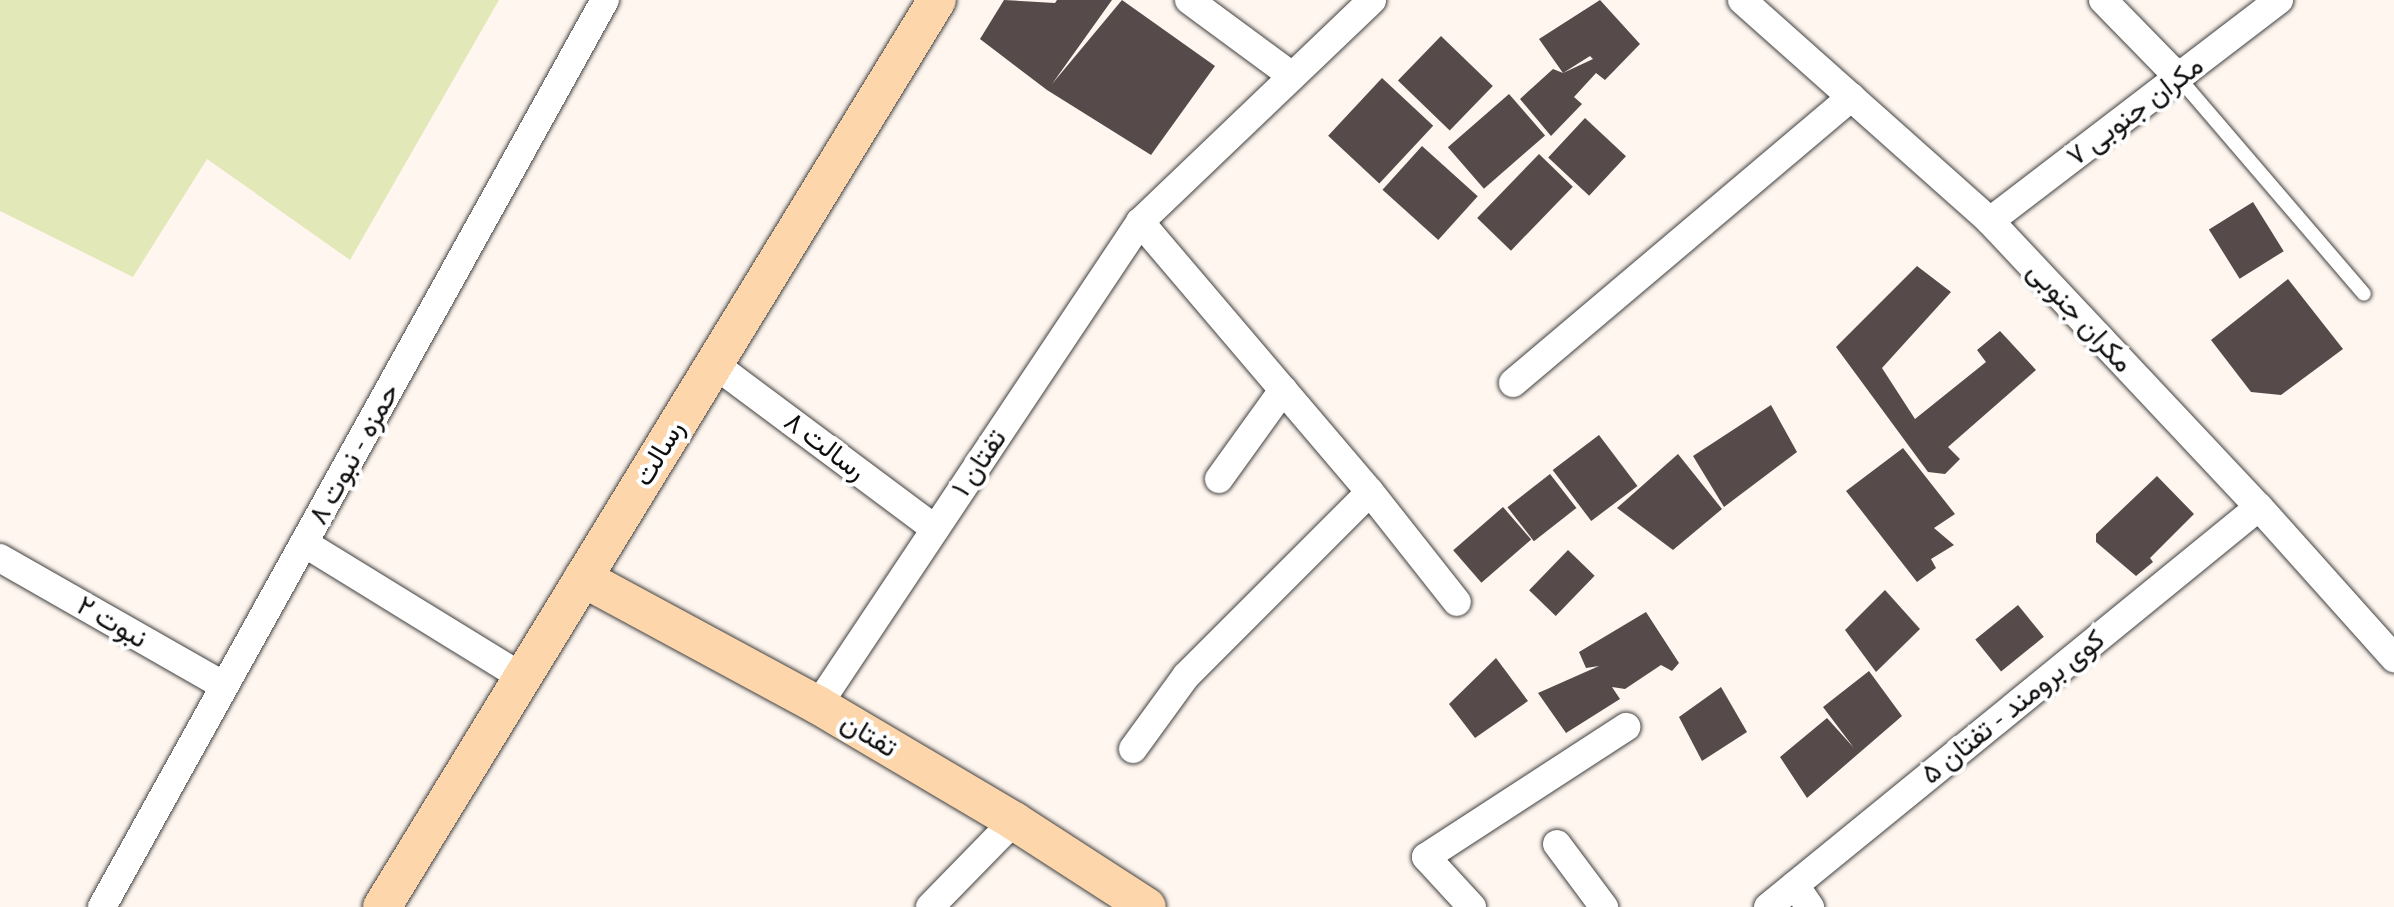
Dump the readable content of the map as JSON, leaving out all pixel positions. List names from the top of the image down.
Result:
{
  "streets": {
    "street": [
      "مکران جنوبی ۷",
      "مکران جنوبی",
      "رسالت ۸",
      "رسالت",
      "حمزه - نبوت ۸",
      "تفتان ۱",
      "نبوت ۲",
      "کوی برومند - تفتان ۵",
      "تفتان"
    ]
  },
  "crossings": [
    ["مکران جنوبی ۷", "مکران جنوبی"],
    ["مکران جنوبی", "کوی برومند - تفتان ۵"],
    ["رسالت ۸", "رسالت"],
    ["رسالت ۸", "تفتان ۱"],
    ["رسالت", "تفتان"],
    ["حمزه - نبوت ۸", "نبوت ۲"],
    ["تفتان ۱", "تفتان"]
  ]
}
